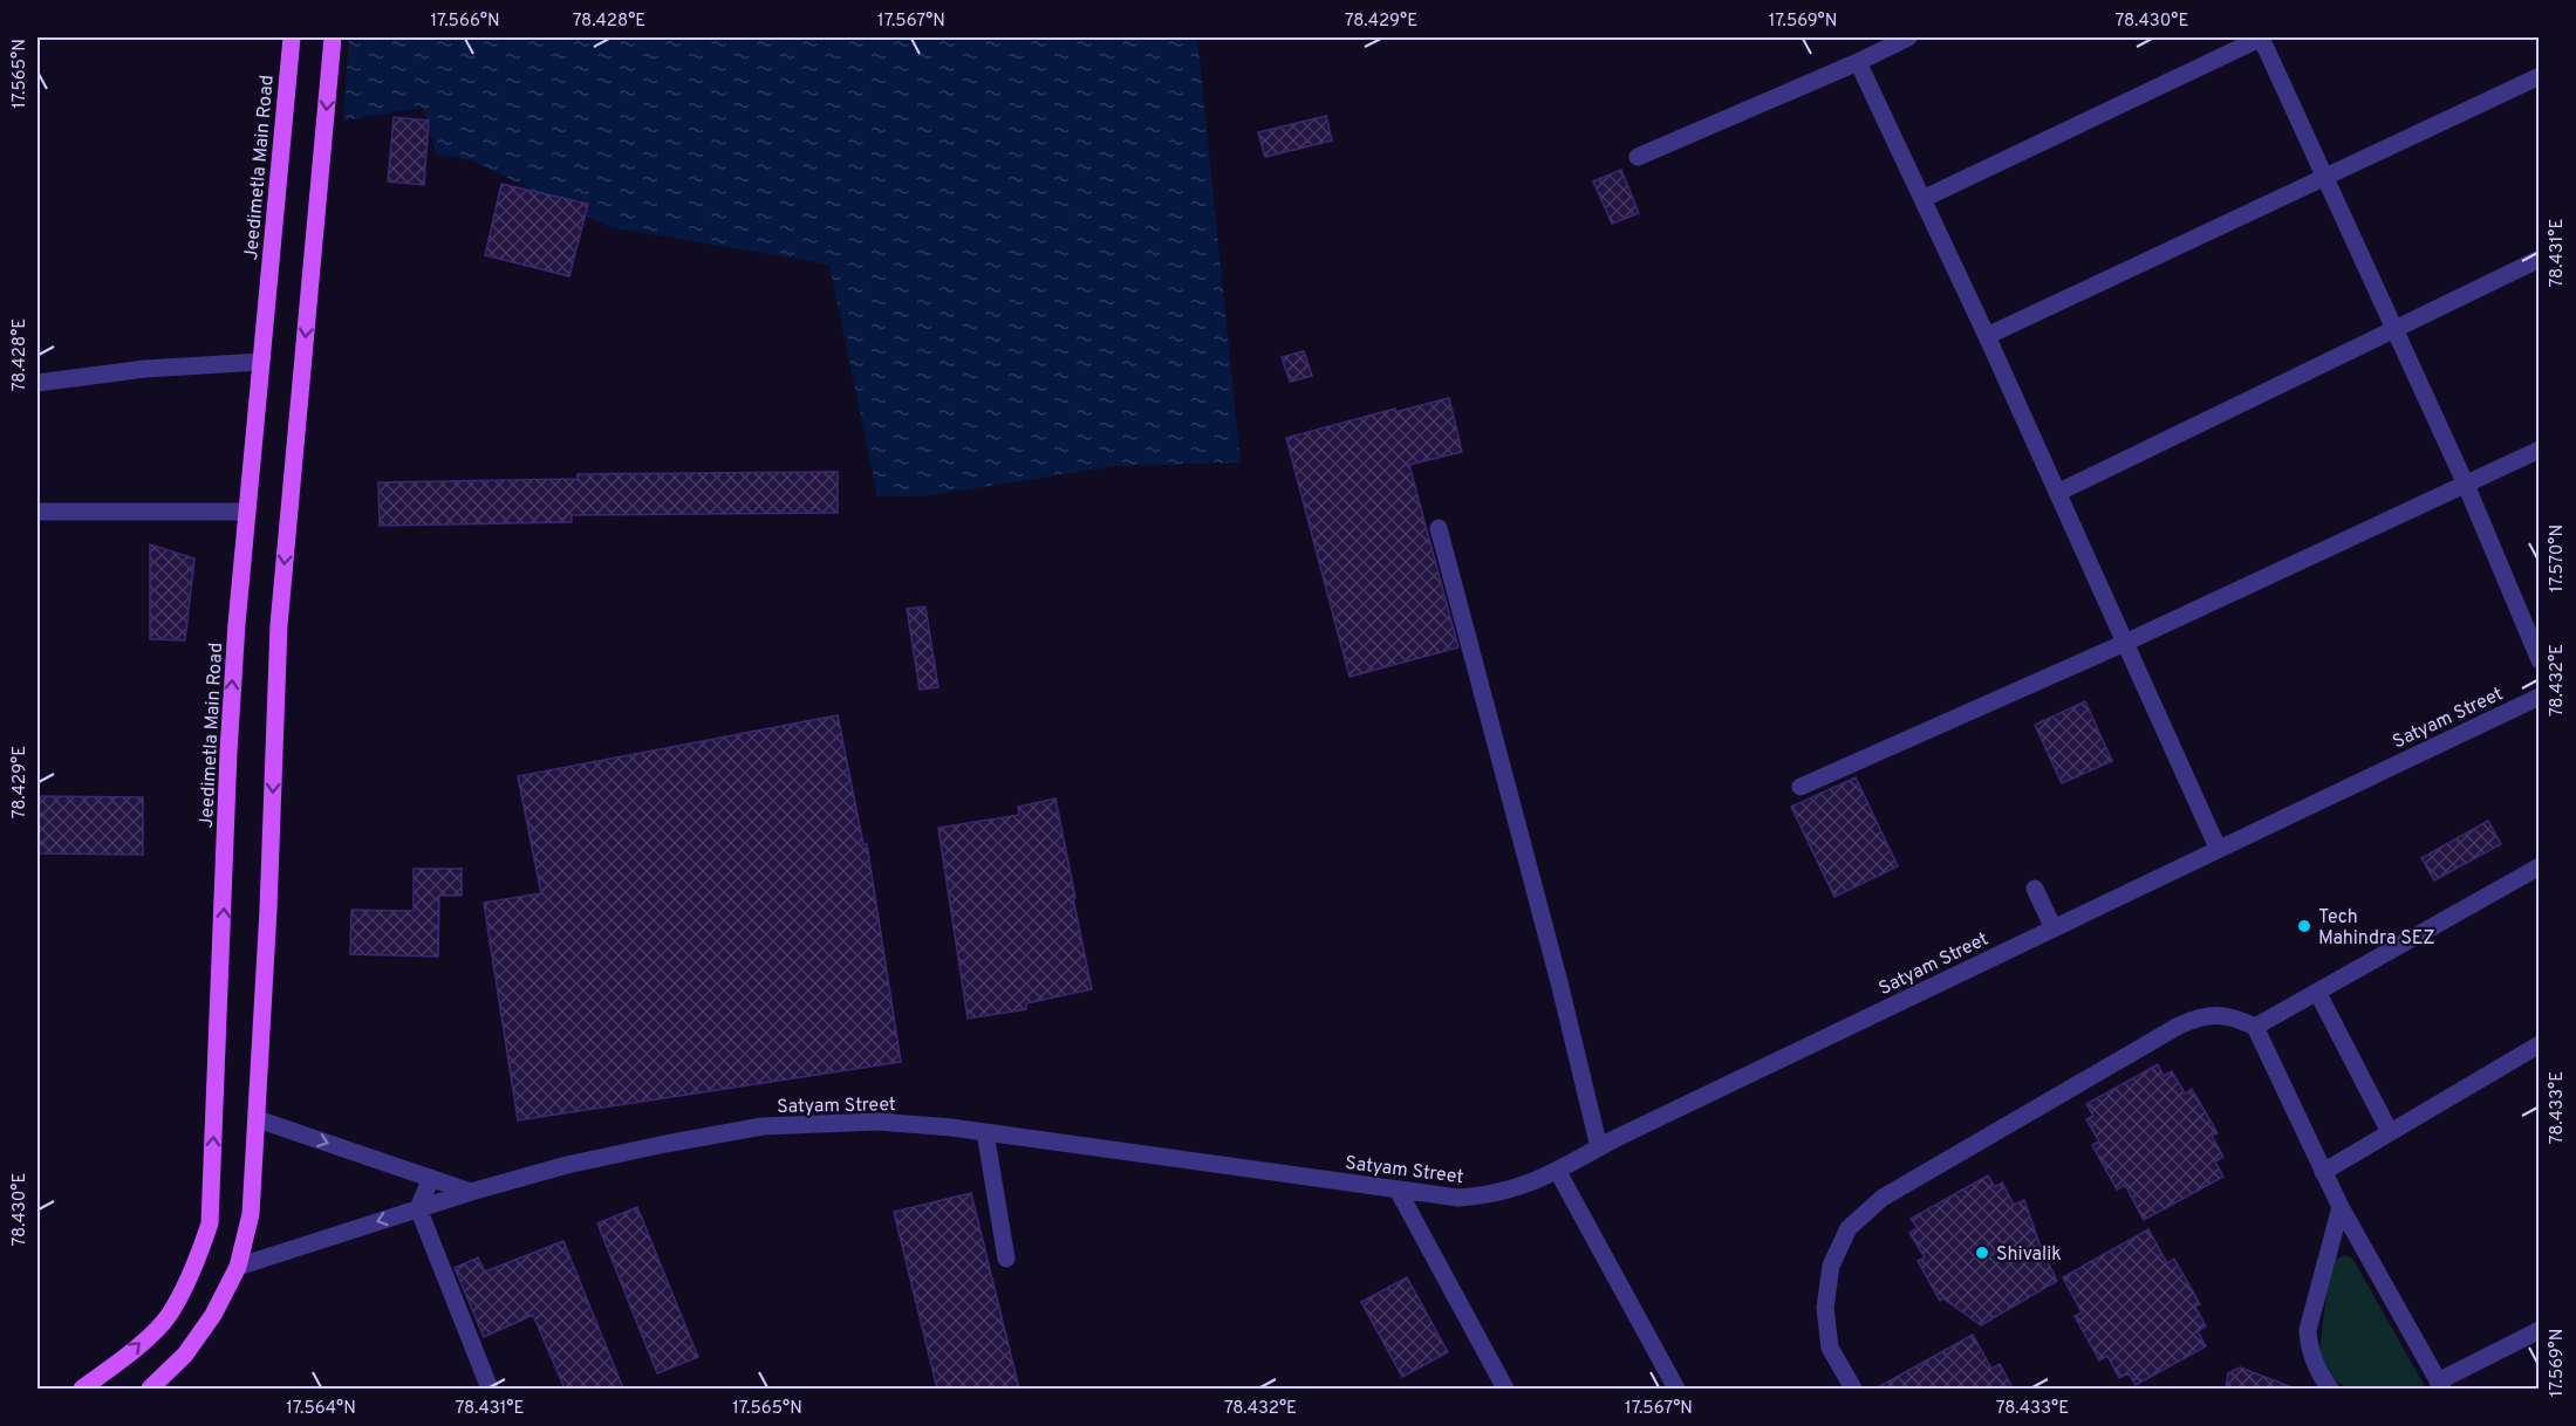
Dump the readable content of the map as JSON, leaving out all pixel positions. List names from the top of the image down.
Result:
{
  "streets": {
    "main road": ["Jeedimetla Main Road"],
    "street": ["Satyam Street"]
  },
  "places": ["Tech Mahindra SEZ", "Shivalik"],
  "coordinates": [
    "17.566°N",
    "78.428°E",
    "17.567°N",
    "78.429°E",
    "17.569°N",
    "78.430°E",
    "17.565°N",
    "78.431°E",
    "17.570°N",
    "78.432°E",
    "78.433°E",
    "17.564°N"
  ]
}
